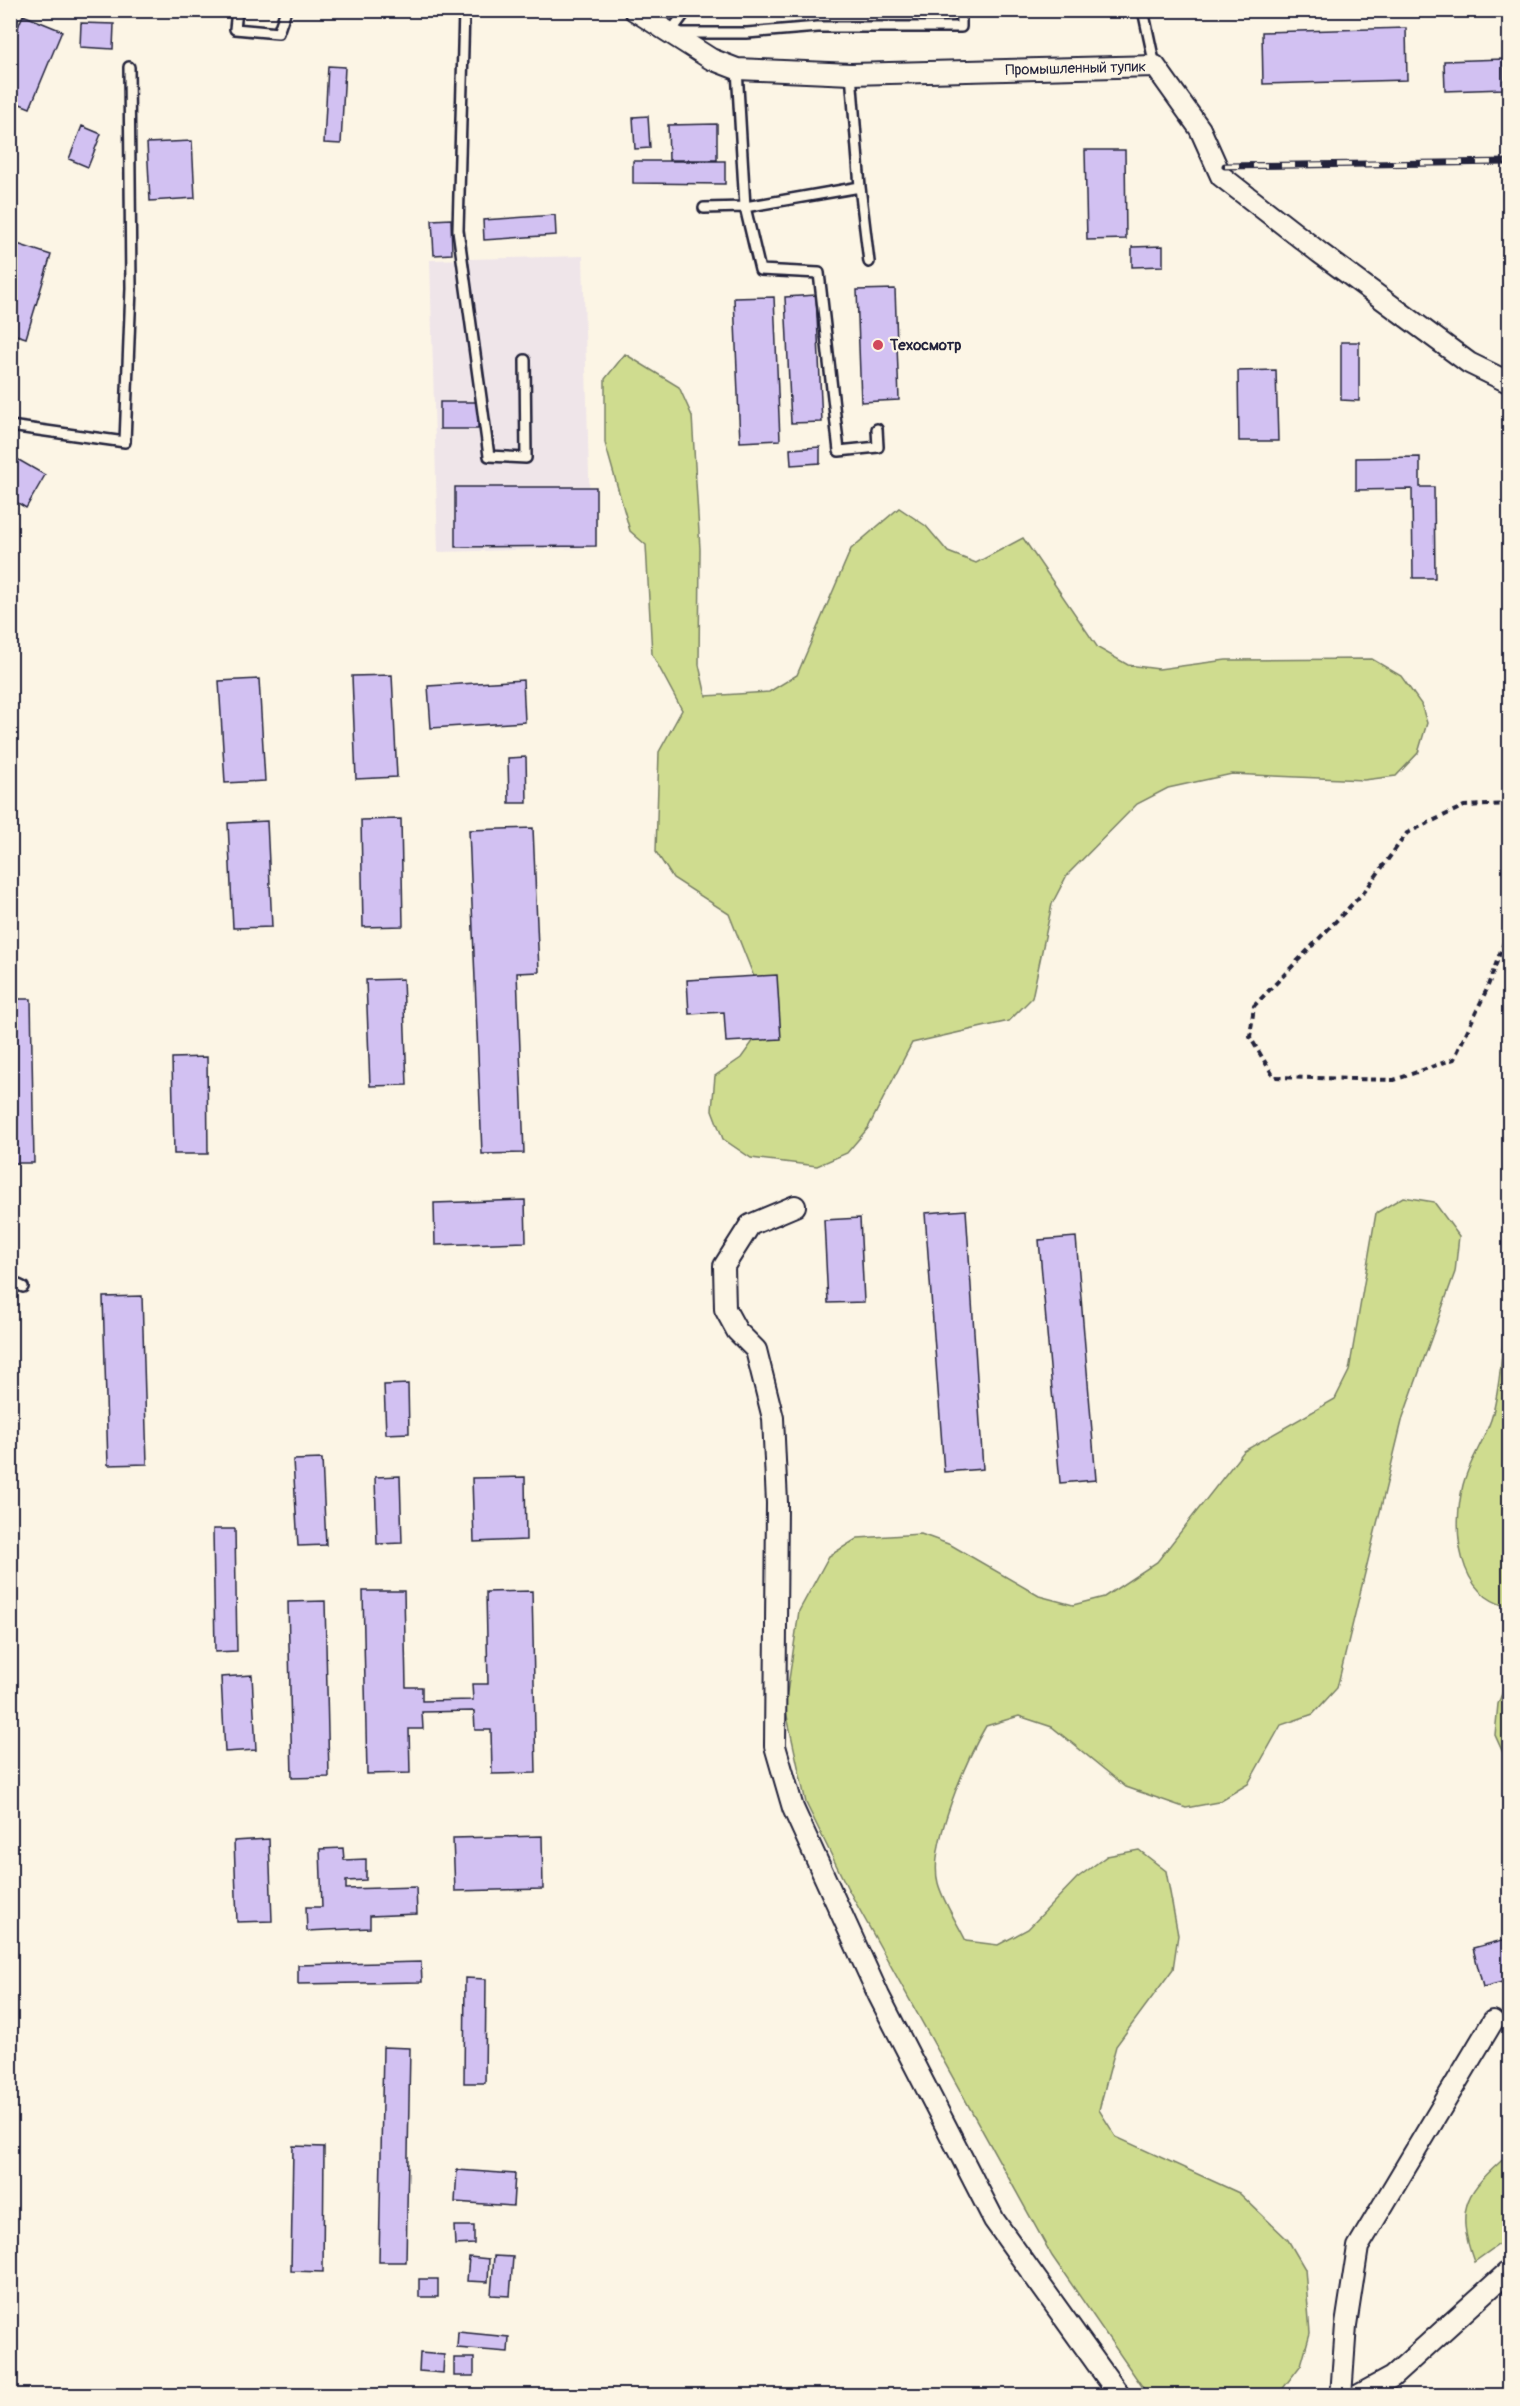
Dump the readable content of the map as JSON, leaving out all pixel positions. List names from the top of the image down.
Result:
{
  "streets": {
    "street": ["Промышленный тупик"]
  },
  "places": ["Техосмотр"]
}
